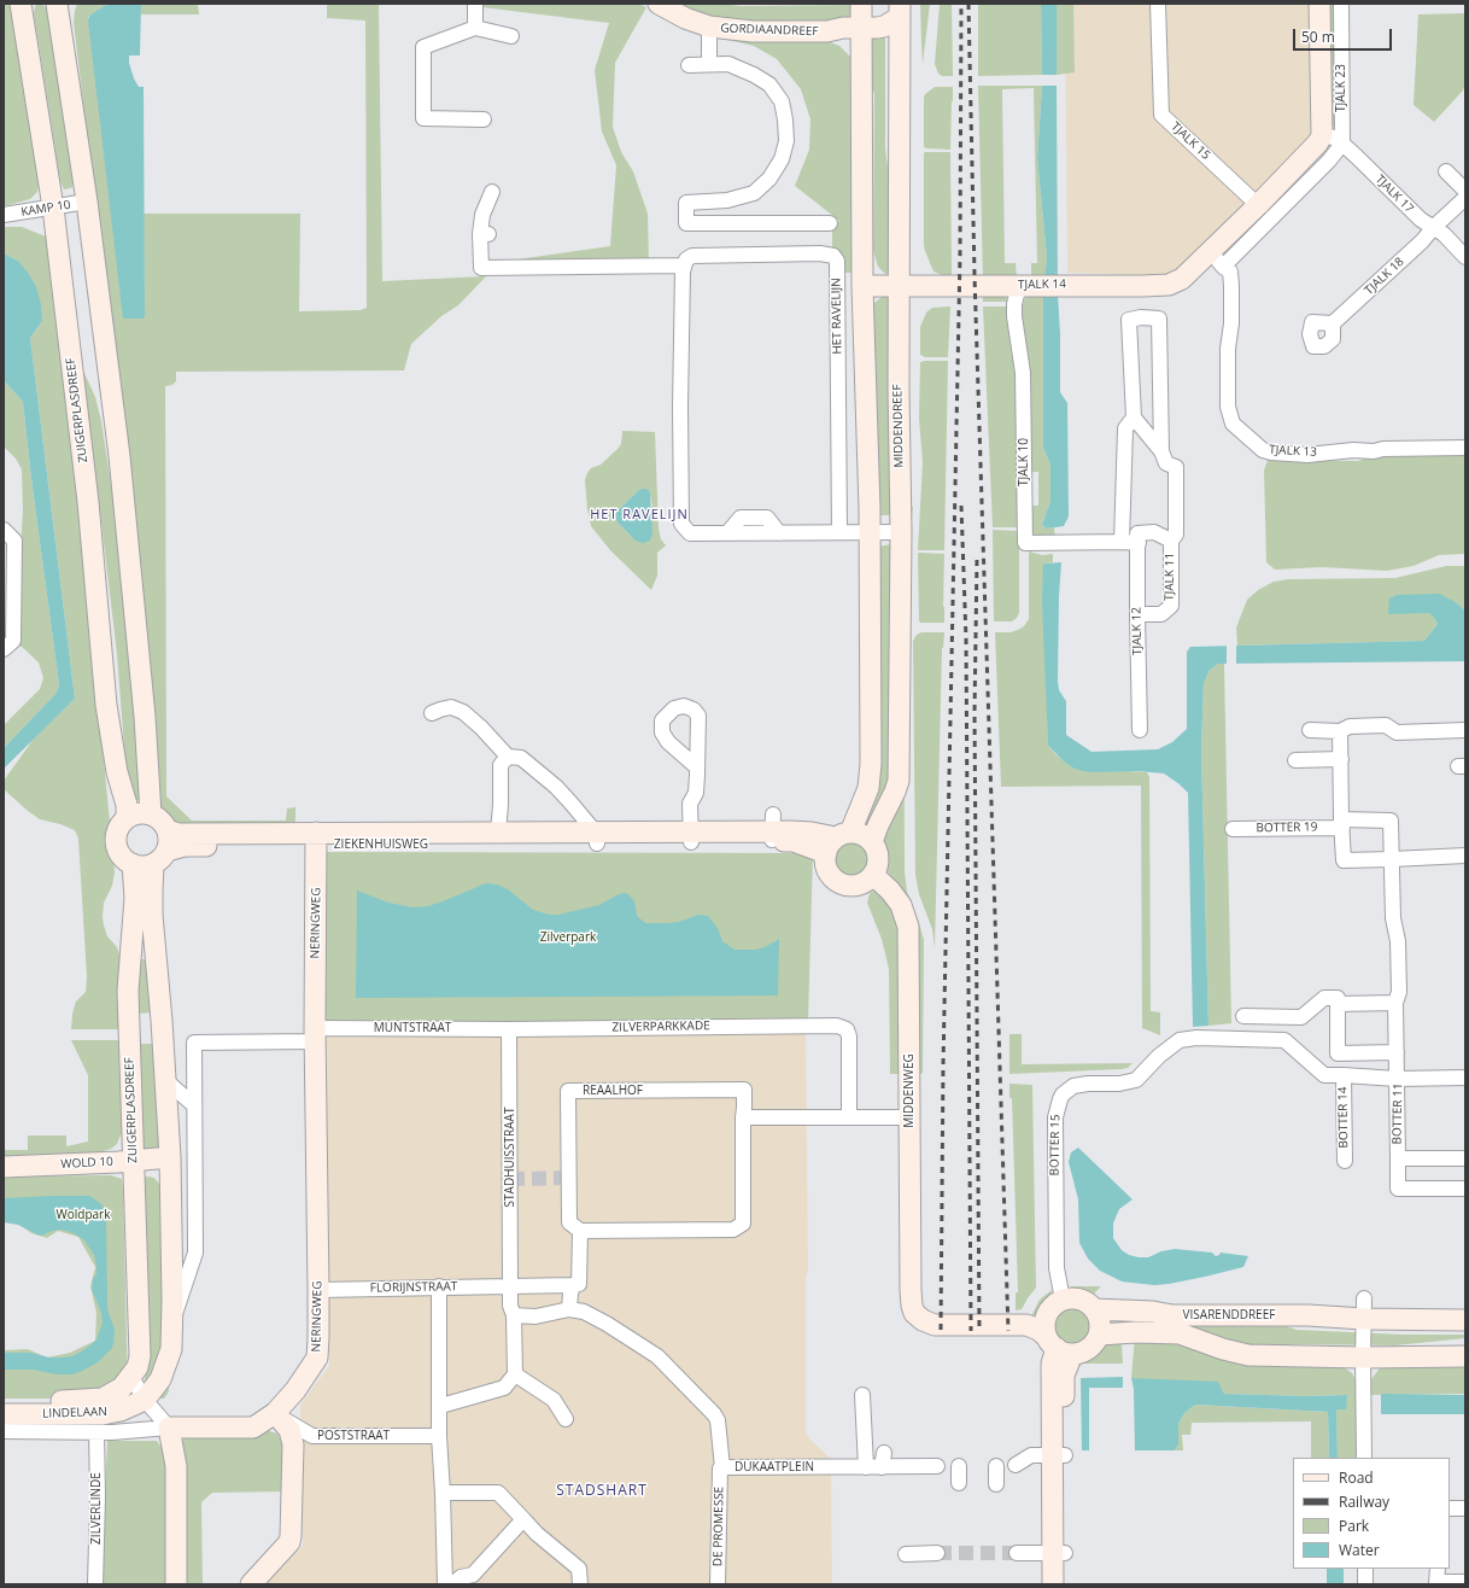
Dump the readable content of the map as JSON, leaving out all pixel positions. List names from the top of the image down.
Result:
{
  "streets": {
    "main road": [
      "GORDIAANDREEF",
      "TJALK 23",
      "TJALK 14",
      "ZUIGERPLASDREEF",
      "MIDDENDREEF",
      "ZIEKENHUISWEG",
      "NERINGWEG",
      "MIDDENWEG",
      "WOLD 10",
      "VISARENDDREEF",
      "LINDELAAN"
    ],
    "street": [
      "TJALK 15",
      "TJALK 17",
      "KAMP 10",
      "TJALK 18",
      "HET RAVELIJN",
      "TJALK 13",
      "TJALK 10",
      "TJALK 11",
      "TJALK 12",
      "BOTTER 19",
      "ZILVERPARKKADE",
      "MUNTSTRAAT",
      "REAALHOF",
      "BOTTER 11",
      "BOTTER 14",
      "BOTTER 15",
      "STADHUISSTRAAT",
      "FLORIJNSTRAAT",
      "POSTSTRAAT",
      "DUKAATPLEIN",
      "ZILVERLINDE",
      "DE PROMESSE"
    ]
  },
  "crossings": [
    ["GORDIAANDREEF", "MIDDENDREEF"],
    ["TJALK 23", "TJALK 17"],
    ["TJALK 23", "TJALK 14"],
    ["TJALK 15", "TJALK 14"],
    ["TJALK 17", "TJALK 18"],
    ["TJALK 17", "TJALK 14"],
    ["KAMP 10", "ZUIGERPLASDREEF"],
    ["TJALK 14", "MIDDENDREEF"],
    ["TJALK 14", "TJALK 10"],
    ["ZUIGERPLASDREEF", "ZIEKENHUISWEG"],
    ["ZUIGERPLASDREEF", "WOLD 10"],
    ["ZUIGERPLASDREEF", "LINDELAAN"],
    ["MIDDENDREEF", "ZIEKENHUISWEG"],
    ["MIDDENDREEF", "MIDDENWEG"],
    ["TJALK 10", "TJALK 11"],
    ["TJALK 10", "TJALK 12"],
    ["TJALK 11", "TJALK 12"],
    ["BOTTER 19", "BOTTER 11"],
    ["BOTTER 19", "BOTTER 14"],
    ["ZIEKENHUISWEG", "NERINGWEG"],
    ["ZIEKENHUISWEG", "MIDDENWEG"],
    ["NERINGWEG", "MUNTSTRAAT"],
    ["NERINGWEG", "FLORIJNSTRAAT"],
    ["NERINGWEG", "POSTSTRAAT"],
    ["ZILVERPARKKADE", "MUNTSTRAAT"],
    ["ZILVERPARKKADE", "STADHUISSTRAAT"],
    ["MUNTSTRAAT", "STADHUISSTRAAT"],
    ["MIDDENWEG", "BOTTER 15"],
    ["MIDDENWEG", "VISARENDDREEF"],
    ["BOTTER 11", "BOTTER 14"],
    ["BOTTER 14", "BOTTER 15"],
    ["BOTTER 15", "VISARENDDREEF"],
    ["STADHUISSTRAAT", "FLORIJNSTRAAT"],
    ["DUKAATPLEIN", "DE PROMESSE"]
  ],
  "districts": ["HET RAVELIJN", "STADSHART"],
  "parks": ["Zilverpark", "Woldpark"],
  "legend": [
    "Road",
    "Railway",
    "Park",
    "Water"
  ],
  "scale_bar": "50 m"
}
